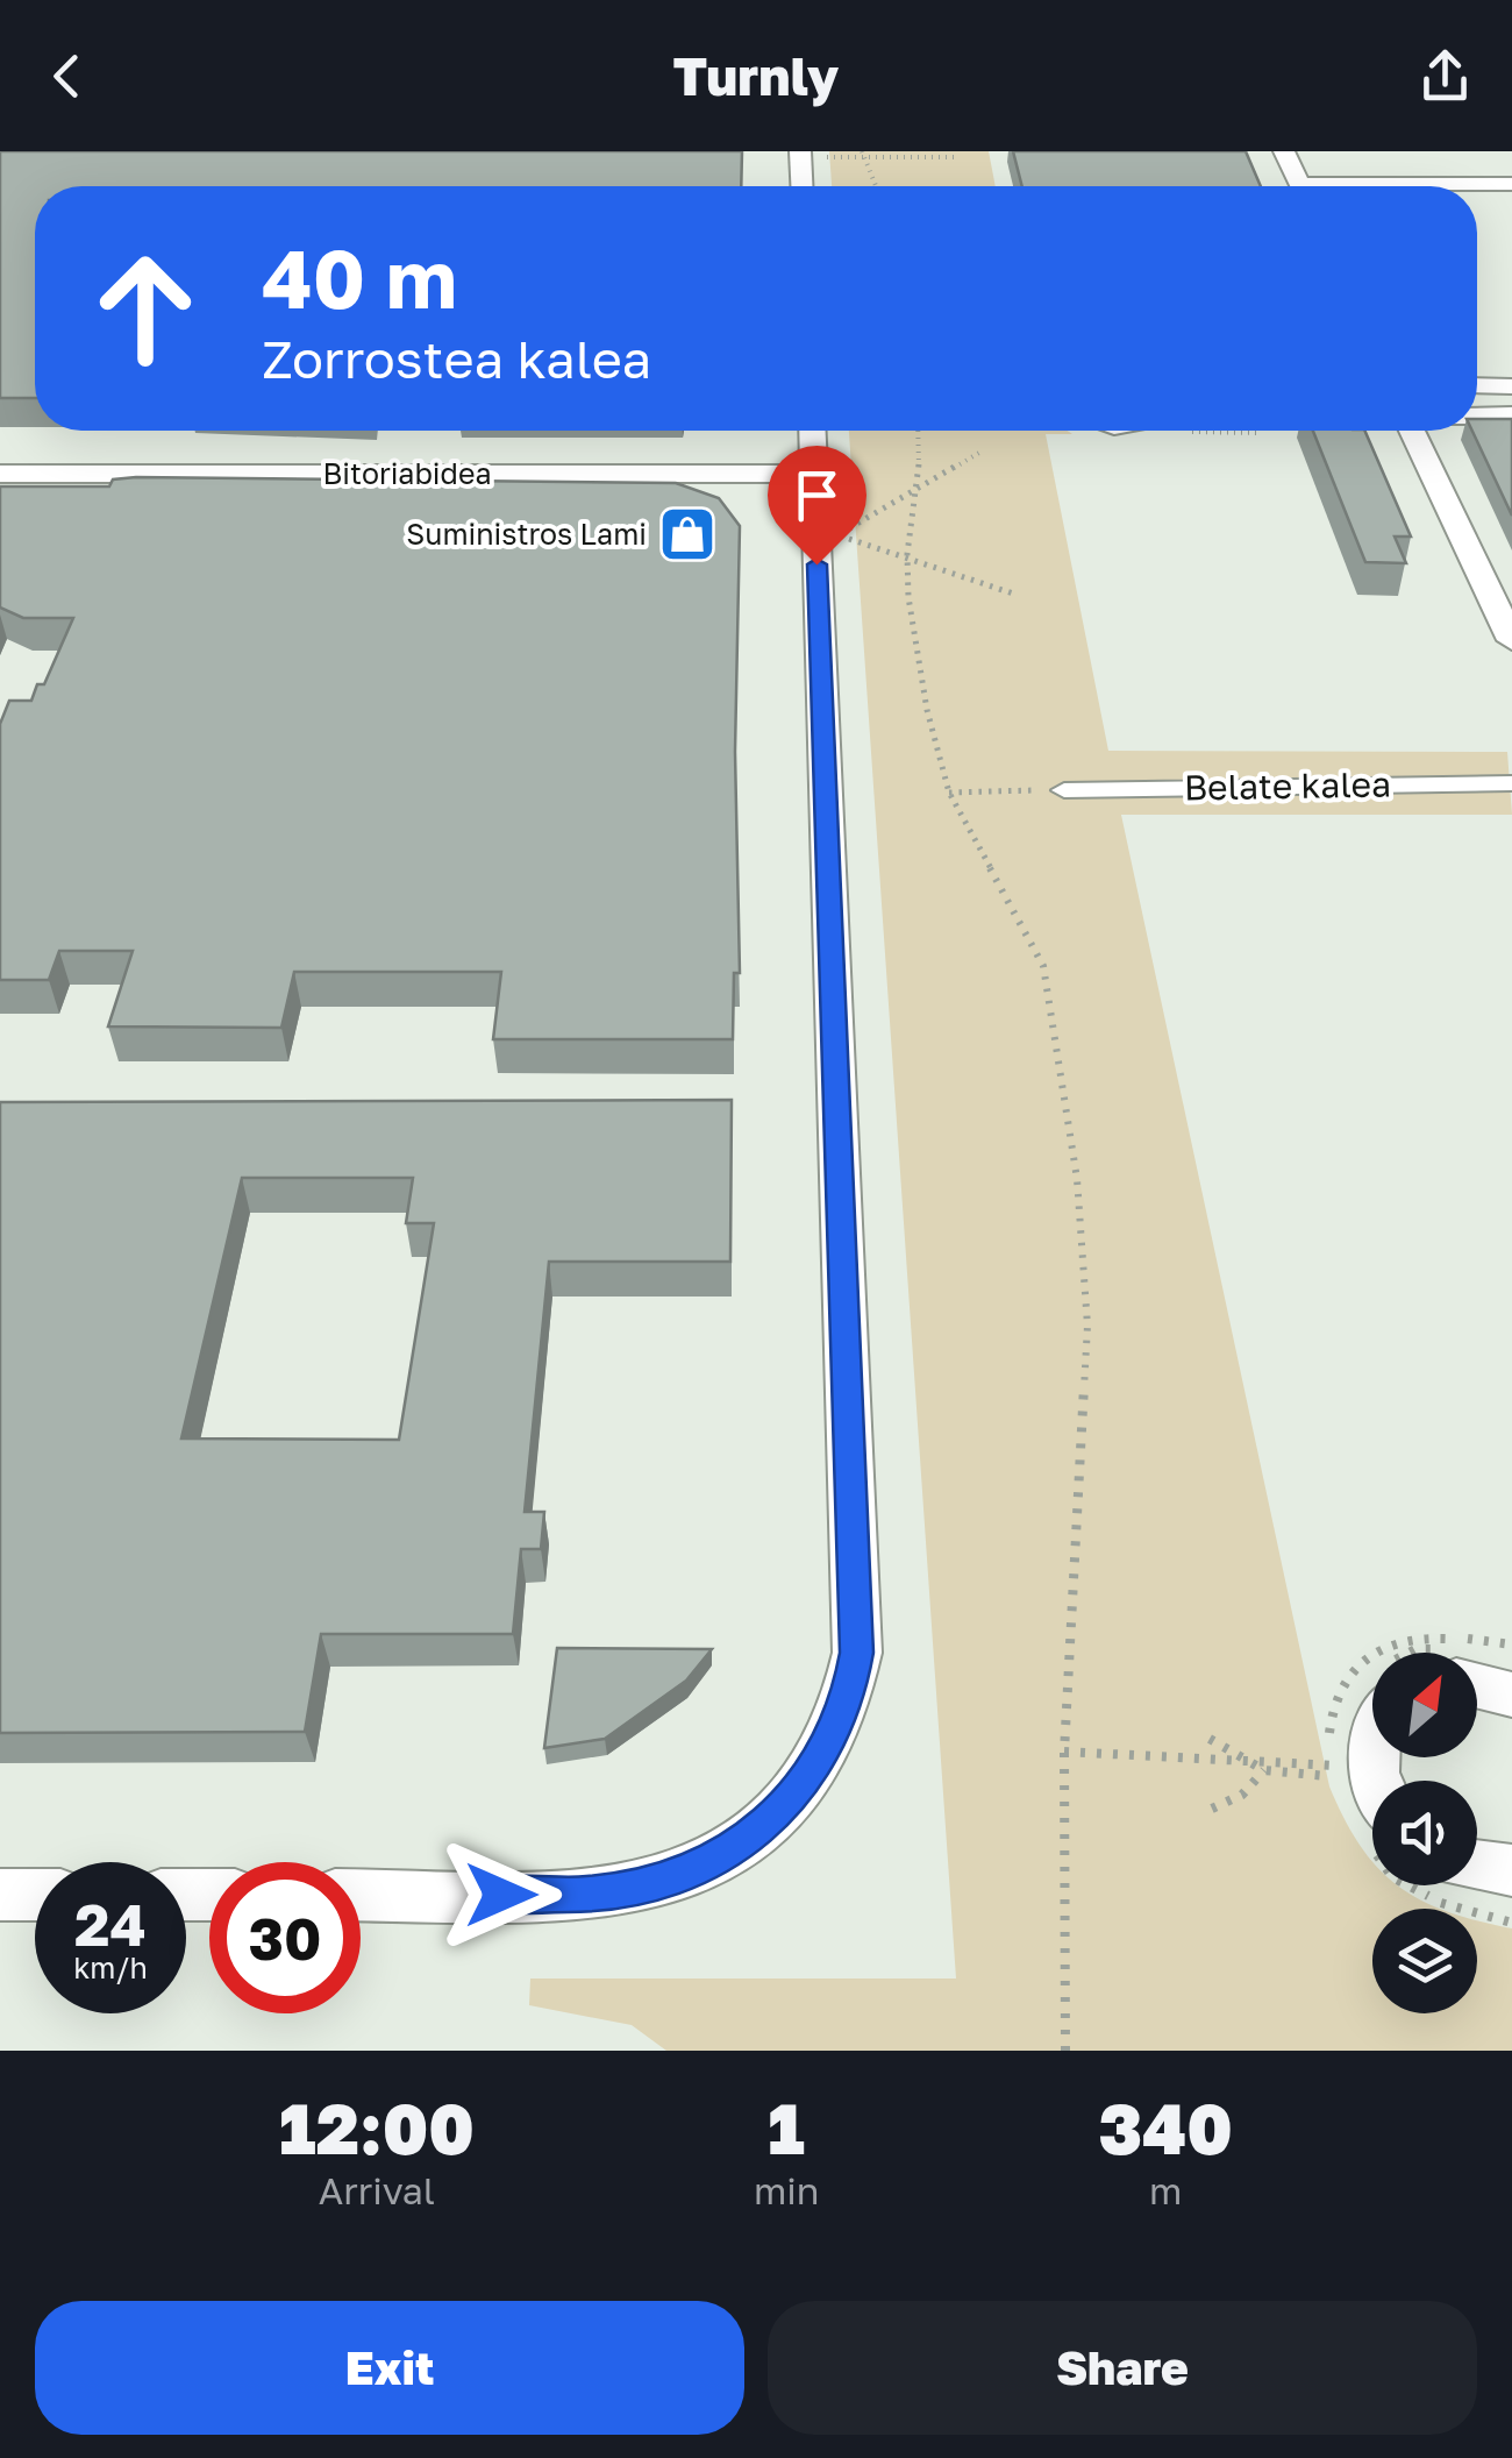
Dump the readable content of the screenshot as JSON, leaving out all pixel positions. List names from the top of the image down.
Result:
{
  "streets": {
    "street": ["Bitoriabidea", "Belate kalea"]
  },
  "places": {
    "shop": ["Suministros Lami"]
  },
  "north": "top right",
  "page": {
    "header": "Turnly",
    "turn": ["40 m", "Zorrostea kalea"],
    "speed": "24 km/h",
    "limit": "30",
    "eta": [
      "12:00",
      "Arrival",
      "1",
      "min",
      "340",
      "m"
    ],
    "buttons": ["Exit", "Share"]
  }
}
